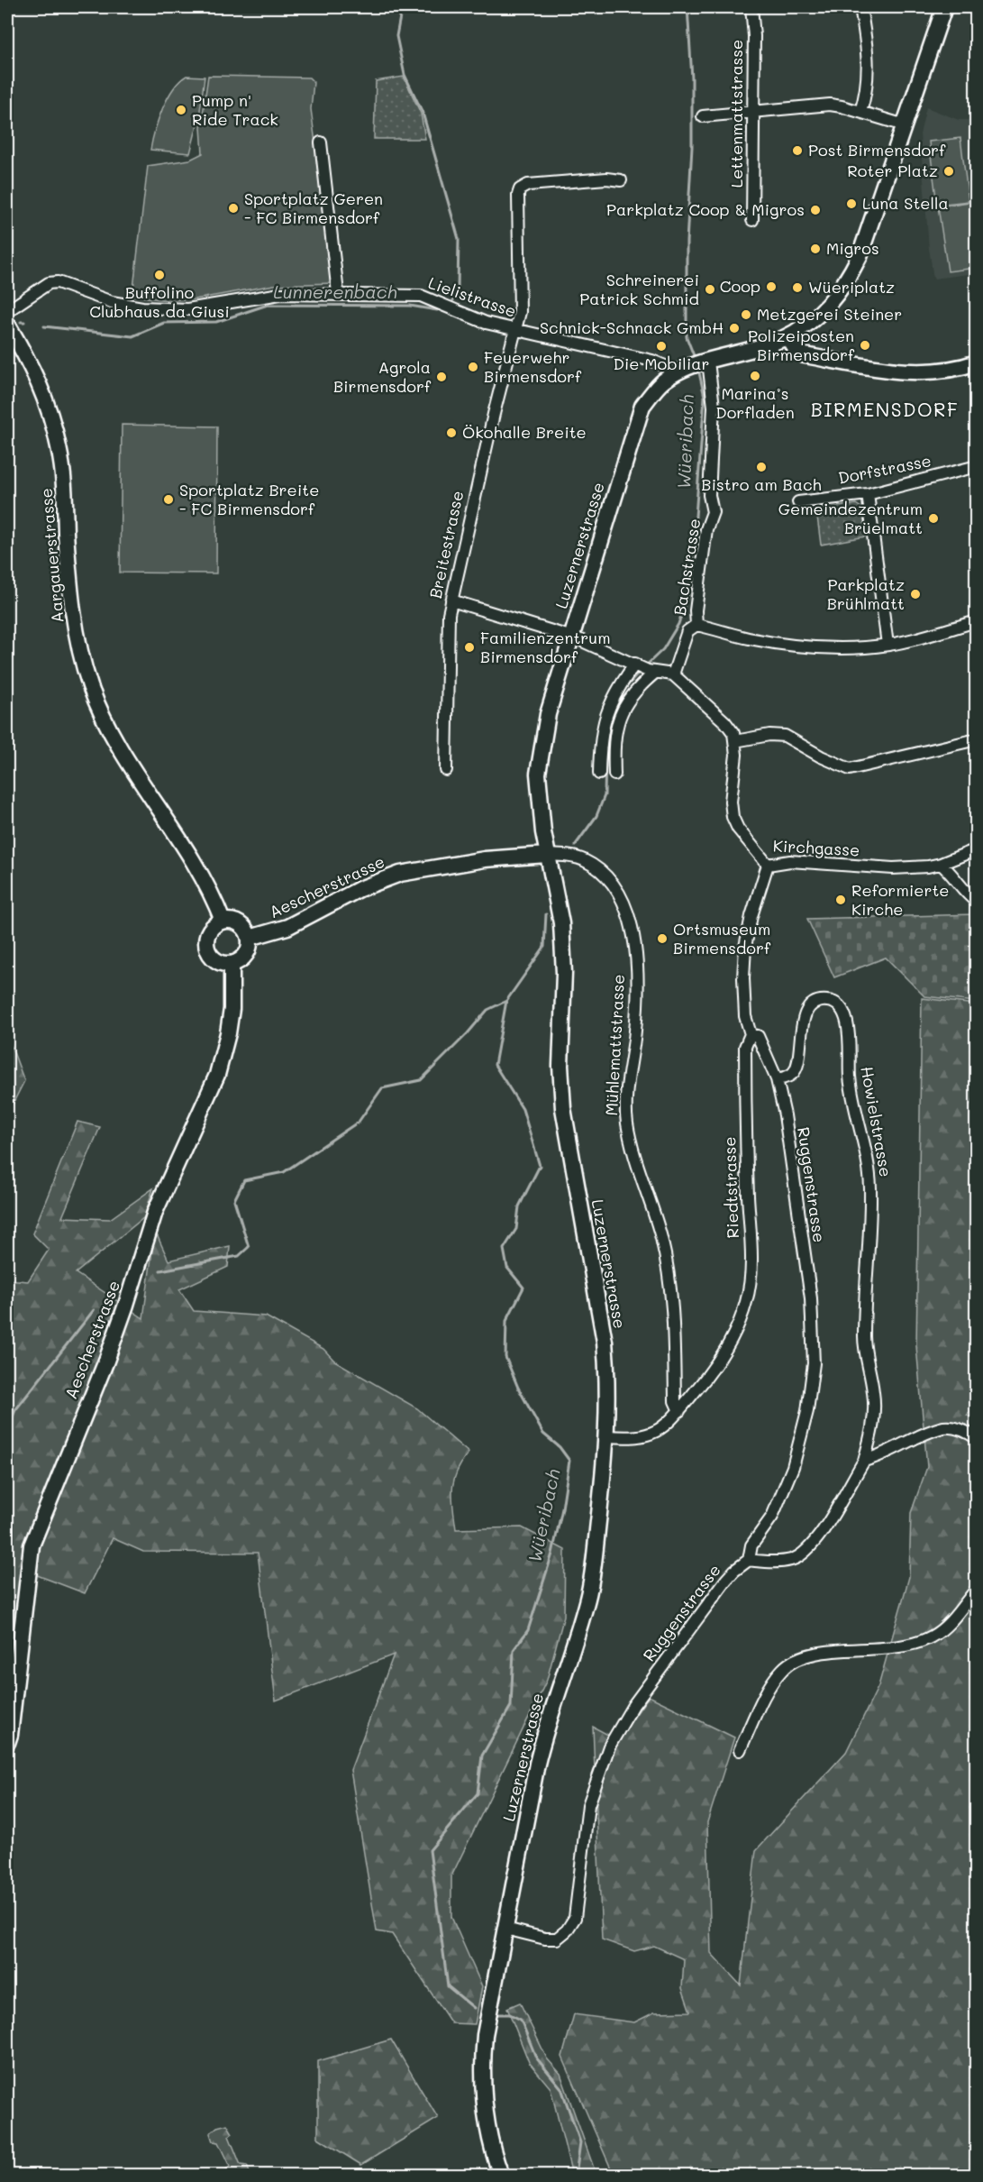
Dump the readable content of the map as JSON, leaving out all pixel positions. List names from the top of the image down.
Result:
{
  "streets": {
    "main road": ["Luzernerstrasse", "Aargauerstrasse", "Aescherstrasse"],
    "street": [
      "Lettenmattstrasse",
      "Lielistrasse",
      "Dorfstrasse",
      "Breitestrasse",
      "Bachstrasse",
      "Kirchgasse",
      "Mühlemattstrasse",
      "Howielstrasse",
      "Ruggenstrasse",
      "Riedtstrasse"
    ]
  },
  "crossings": [
    ["Lielistrasse", "Breitestrasse"],
    ["Lielistrasse", "Luzernerstrasse"],
    ["Luzernerstrasse", "Bachstrasse"],
    ["Luzernerstrasse", "Aescherstrasse"],
    ["Luzernerstrasse", "Mühlemattstrasse"],
    ["Luzernerstrasse", "Ruggenstrasse"],
    ["Luzernerstrasse", "Riedtstrasse"],
    ["Aargauerstrasse", "Aescherstrasse"],
    ["Kirchgasse", "Riedtstrasse"],
    ["Aescherstrasse", "Mühlemattstrasse"],
    ["Mühlemattstrasse", "Riedtstrasse"],
    ["Howielstrasse", "Ruggenstrasse"],
    ["Ruggenstrasse", "Riedtstrasse"]
  ],
  "districts": ["BIRMENSDORF"],
  "water": ["Lunnerenbach", "Wüeribach"],
  "places": [
    "Pump n' Ride Track",
    "Post Birmensdorf",
    "Roter Platz",
    "Luna Stella",
    "Sportplatz Geren - FC Birmensdorf",
    "Parkplatz Coop & Migros",
    "Migros",
    "Buffolino Clubhaus da Giusi",
    "Coop",
    "Wüeriplatz",
    "Schreinerei Patrick Schmid",
    "Metzgerei Steiner",
    "Schnick-Schnack GmbH",
    "Polizeiposten Birmensdorf",
    "Die Mobiliar",
    "Feuerwehr Birmensdorf",
    "Marina’s Dorfladen",
    "Agrola Birmensdorf",
    "Ökohalle Breite",
    "Bistro am Bach",
    "Sportplatz Breite - FC Birmensdorf",
    "Gemeindezentrum Brüelmatt",
    "Parkplatz Brühlmatt",
    "Familienzentrum Birmensdorf",
    "Reformierte Kirche",
    "Ortsmuseum Birmensdorf"
  ]
}
